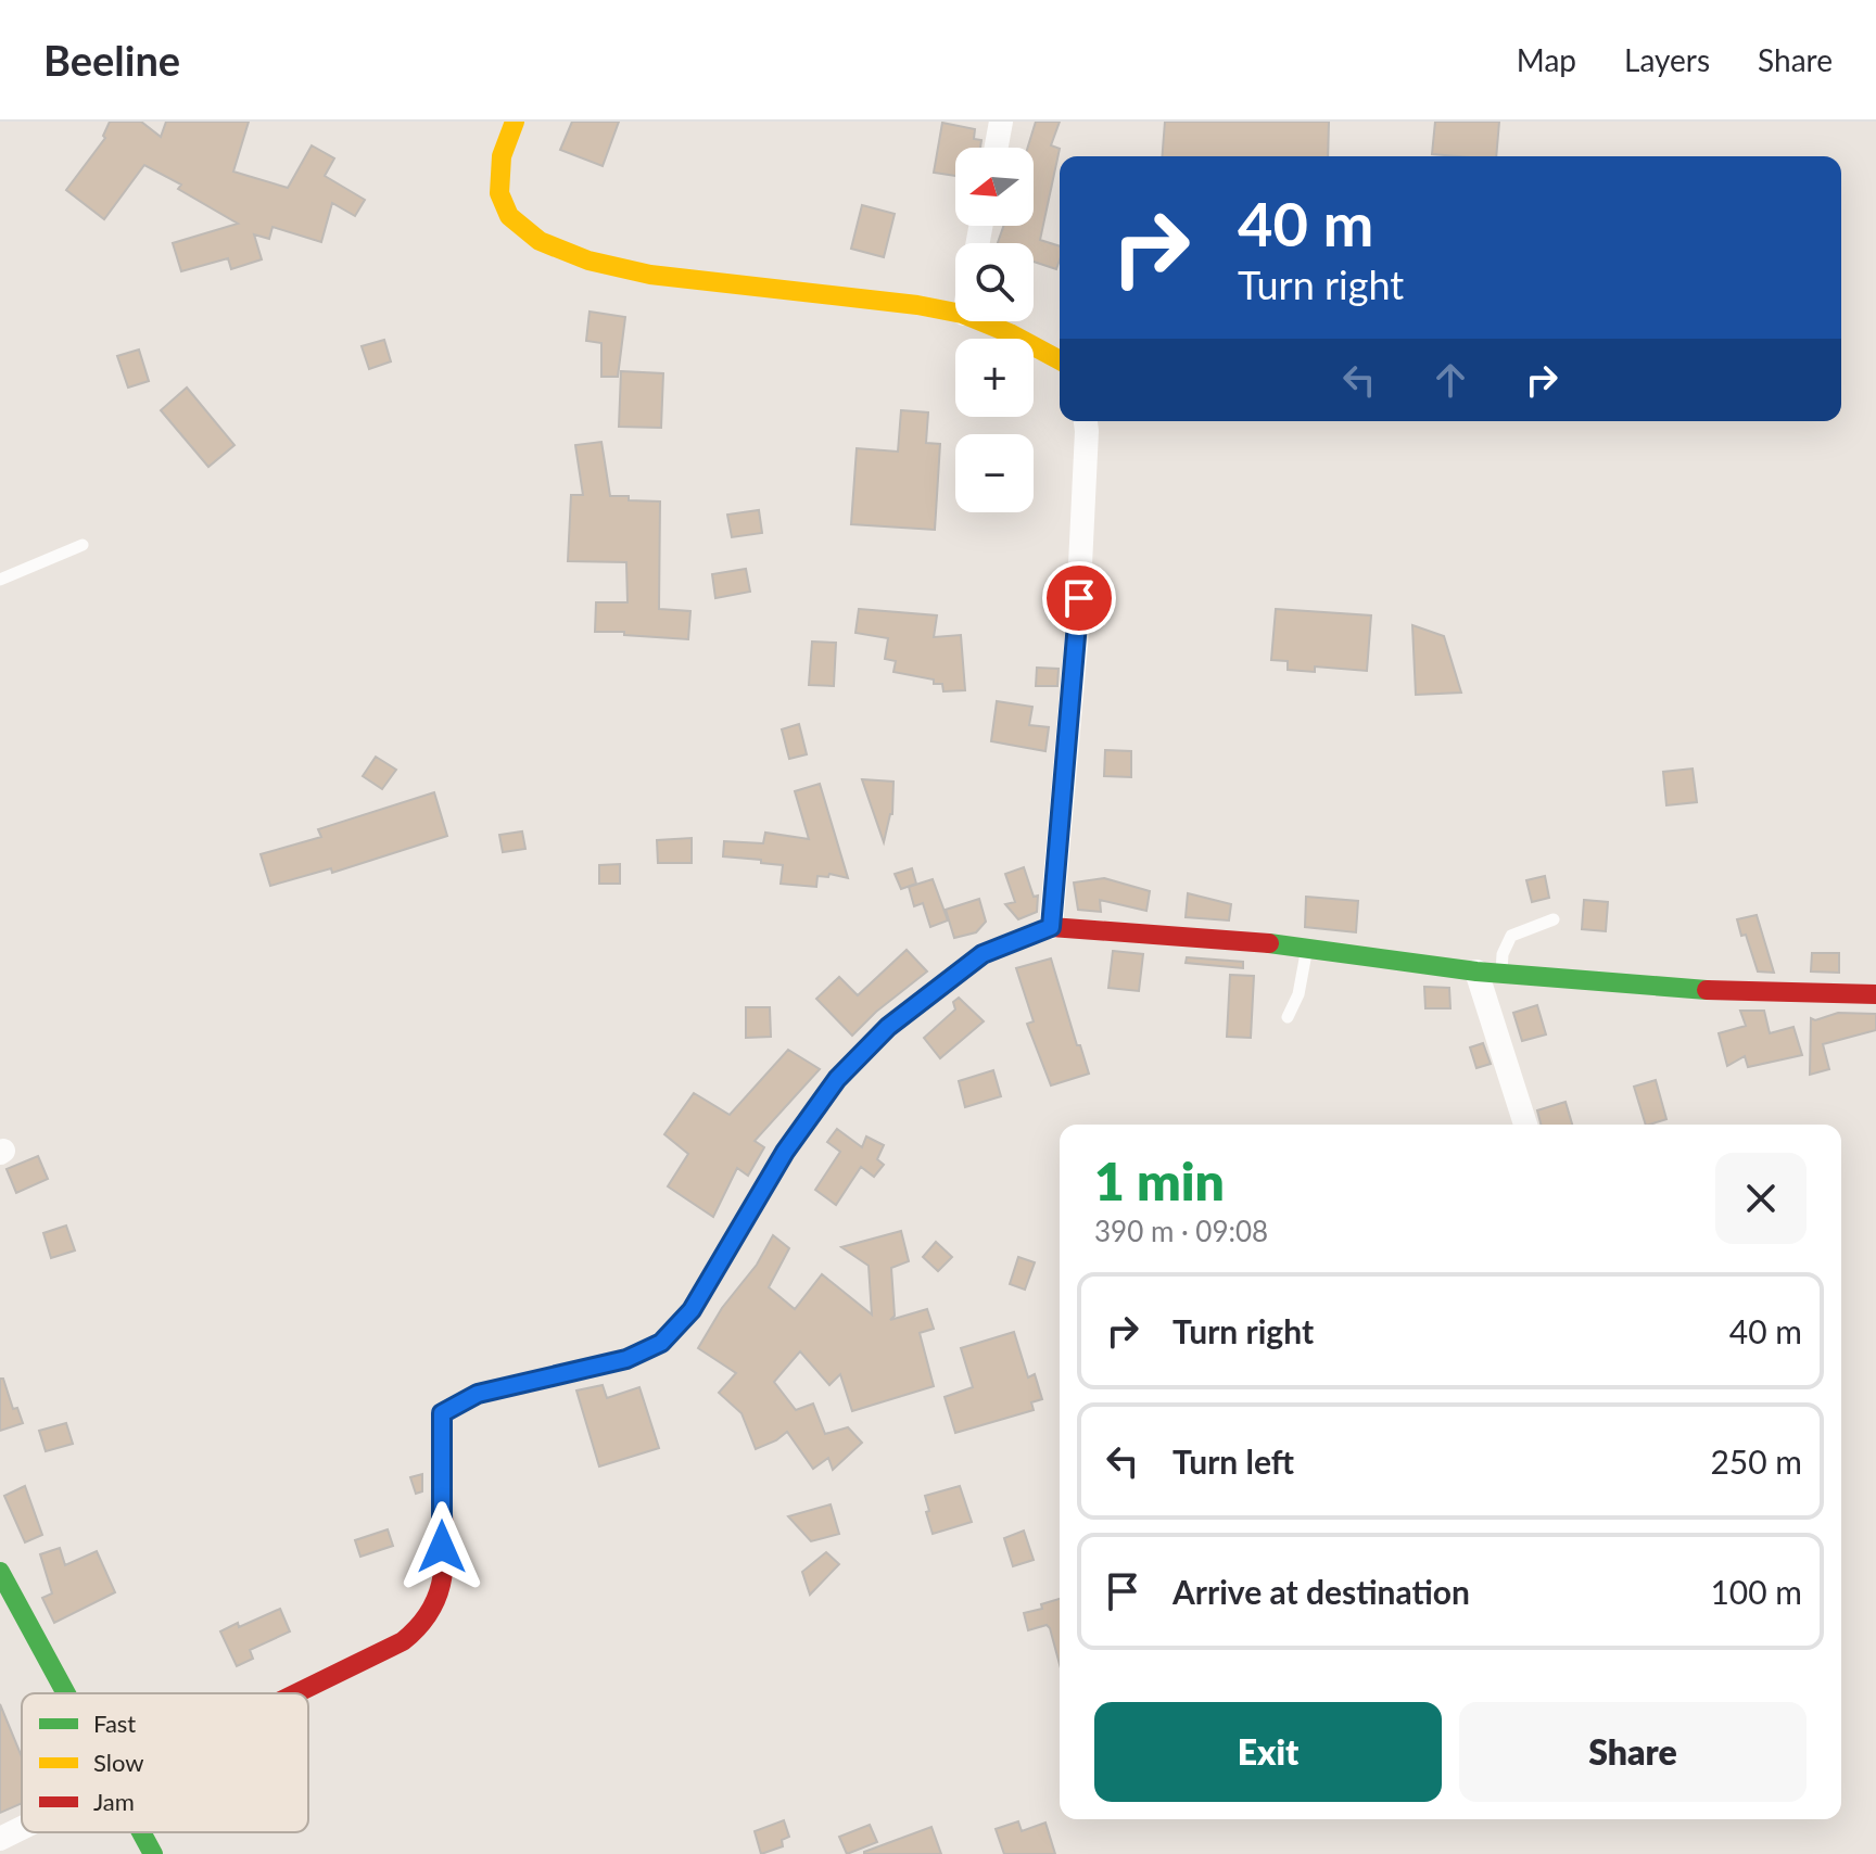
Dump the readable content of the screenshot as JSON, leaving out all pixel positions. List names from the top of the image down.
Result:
{
  "legend": ["Fast", "Slow", "Jam"],
  "north": "left",
  "page": {
    "header": "Beeline",
    "nav": ["Map", "Layers", "Share"],
    "map_buttons": ["+", "−"],
    "turn": ["40 m", "Turn right"],
    "heading": ["1 min", "390 m · 09:08"],
    "list": [
      {
        "name": "Turn right",
        "value": "40 m"
      },
      {
        "name": "Turn left",
        "value": "250 m"
      },
      {
        "name": "Arrive at destination",
        "value": "100 m"
      }
    ],
    "buttons": ["Exit", "Share"]
  }
}
